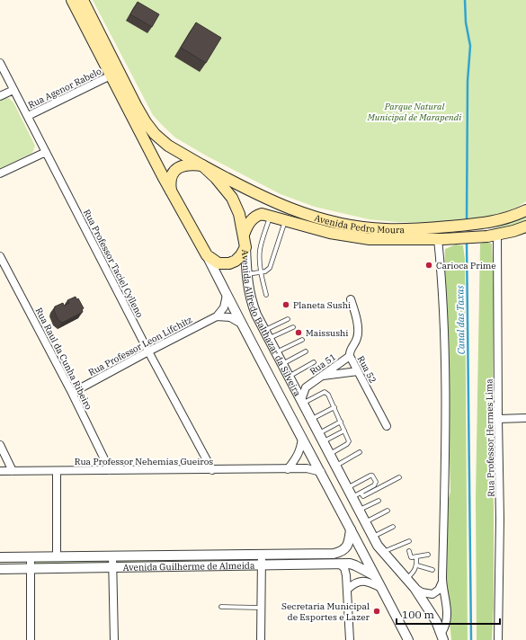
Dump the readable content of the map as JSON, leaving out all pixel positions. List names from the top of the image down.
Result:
{
  "streets": {
    "main road": ["Avenida Pedro Moura", "Avenida Alfredo Balthazar da Silveira"],
    "street": [
      "Rua Agenor Rabelo",
      "Rua Professor Taciel Cylleno",
      "Rua Professor Leon Lifchitz",
      "Rua Raul da Cunha Ribeiro",
      "Rua 51",
      "Rua 52",
      "Rua Professor Hermes Lima",
      "Rua Professor Nehemias Gueiros",
      "Avenida Guilherme de Almeida"
    ]
  },
  "crossings": [
    ["Rua Agenor Rabelo", "Rua Professor Taciel Cylleno"],
    ["Rua Agenor Rabelo", "Avenida Alfredo Balthazar da Silveira"],
    ["Avenida Pedro Moura", "Avenida Alfredo Balthazar da Silveira"],
    ["Avenida Pedro Moura", "Rua Professor Hermes Lima"],
    ["Rua Professor Taciel Cylleno", "Rua Professor Leon Lifchitz"],
    ["Rua Professor Taciel Cylleno", "Rua Professor Nehemias Gueiros"],
    ["Avenida Alfredo Balthazar da Silveira", "Rua 51"],
    ["Avenida Alfredo Balthazar da Silveira", "Rua Professor Nehemias Gueiros"],
    ["Avenida Alfredo Balthazar da Silveira", "Avenida Guilherme de Almeida"],
    ["Rua Professor Leon Lifchitz", "Rua Raul da Cunha Ribeiro"],
    ["Rua Raul da Cunha Ribeiro", "Rua Professor Nehemias Gueiros"],
    ["Rua 51", "Rua 52"]
  ],
  "water": ["Canal das Taxas"],
  "parks": ["Parque Natural Municipal de Marapendi"],
  "places": [
    "Carioca Prime",
    "Planeta Sushi",
    "Maissushi",
    "Secretaria Municipal de Esportes e Lazer"
  ],
  "scale_bar": "100 m"
}
